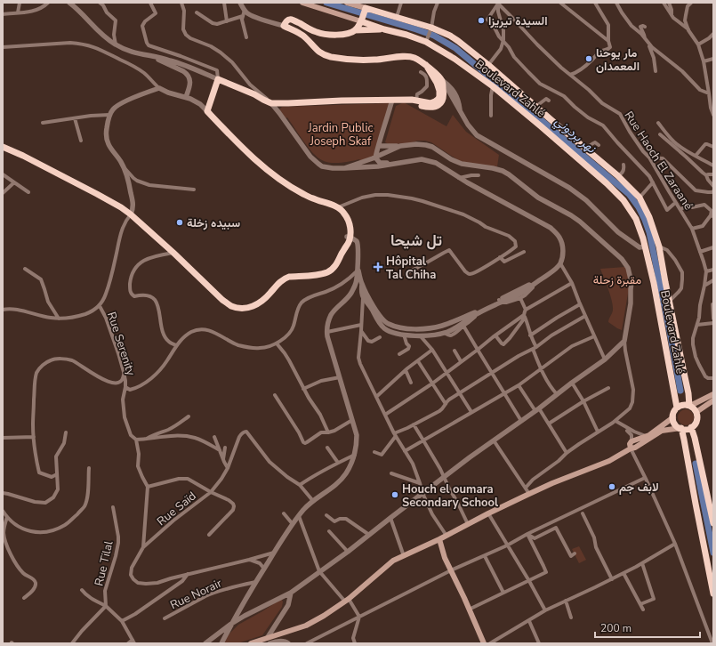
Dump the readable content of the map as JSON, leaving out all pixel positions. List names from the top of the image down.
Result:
{
  "streets": {
    "highway": ["Boulevard Zahlé"],
    "street": [
      "Rue Haoch El Zaraané",
      "Rue Serenity",
      "Rue Saïd",
      "Rue Tilal",
      "Rue Norair"
    ]
  },
  "districts": ["تل شيحا"],
  "water": ["نهر بردوني"],
  "parks": ["Jardin Public Joseph Skaf", "مقبرة زحلة"],
  "places": {
    "other": [
      "السيدة تيريزا",
      "مار يوحنا المعمدان",
      "سبيده زخلة",
      "لابف جم",
      "Houch el oumara Secondary School"
    ],
    "health": ["Hôpital Tal Chiha"]
  },
  "scale_bar": "200 m"
}
